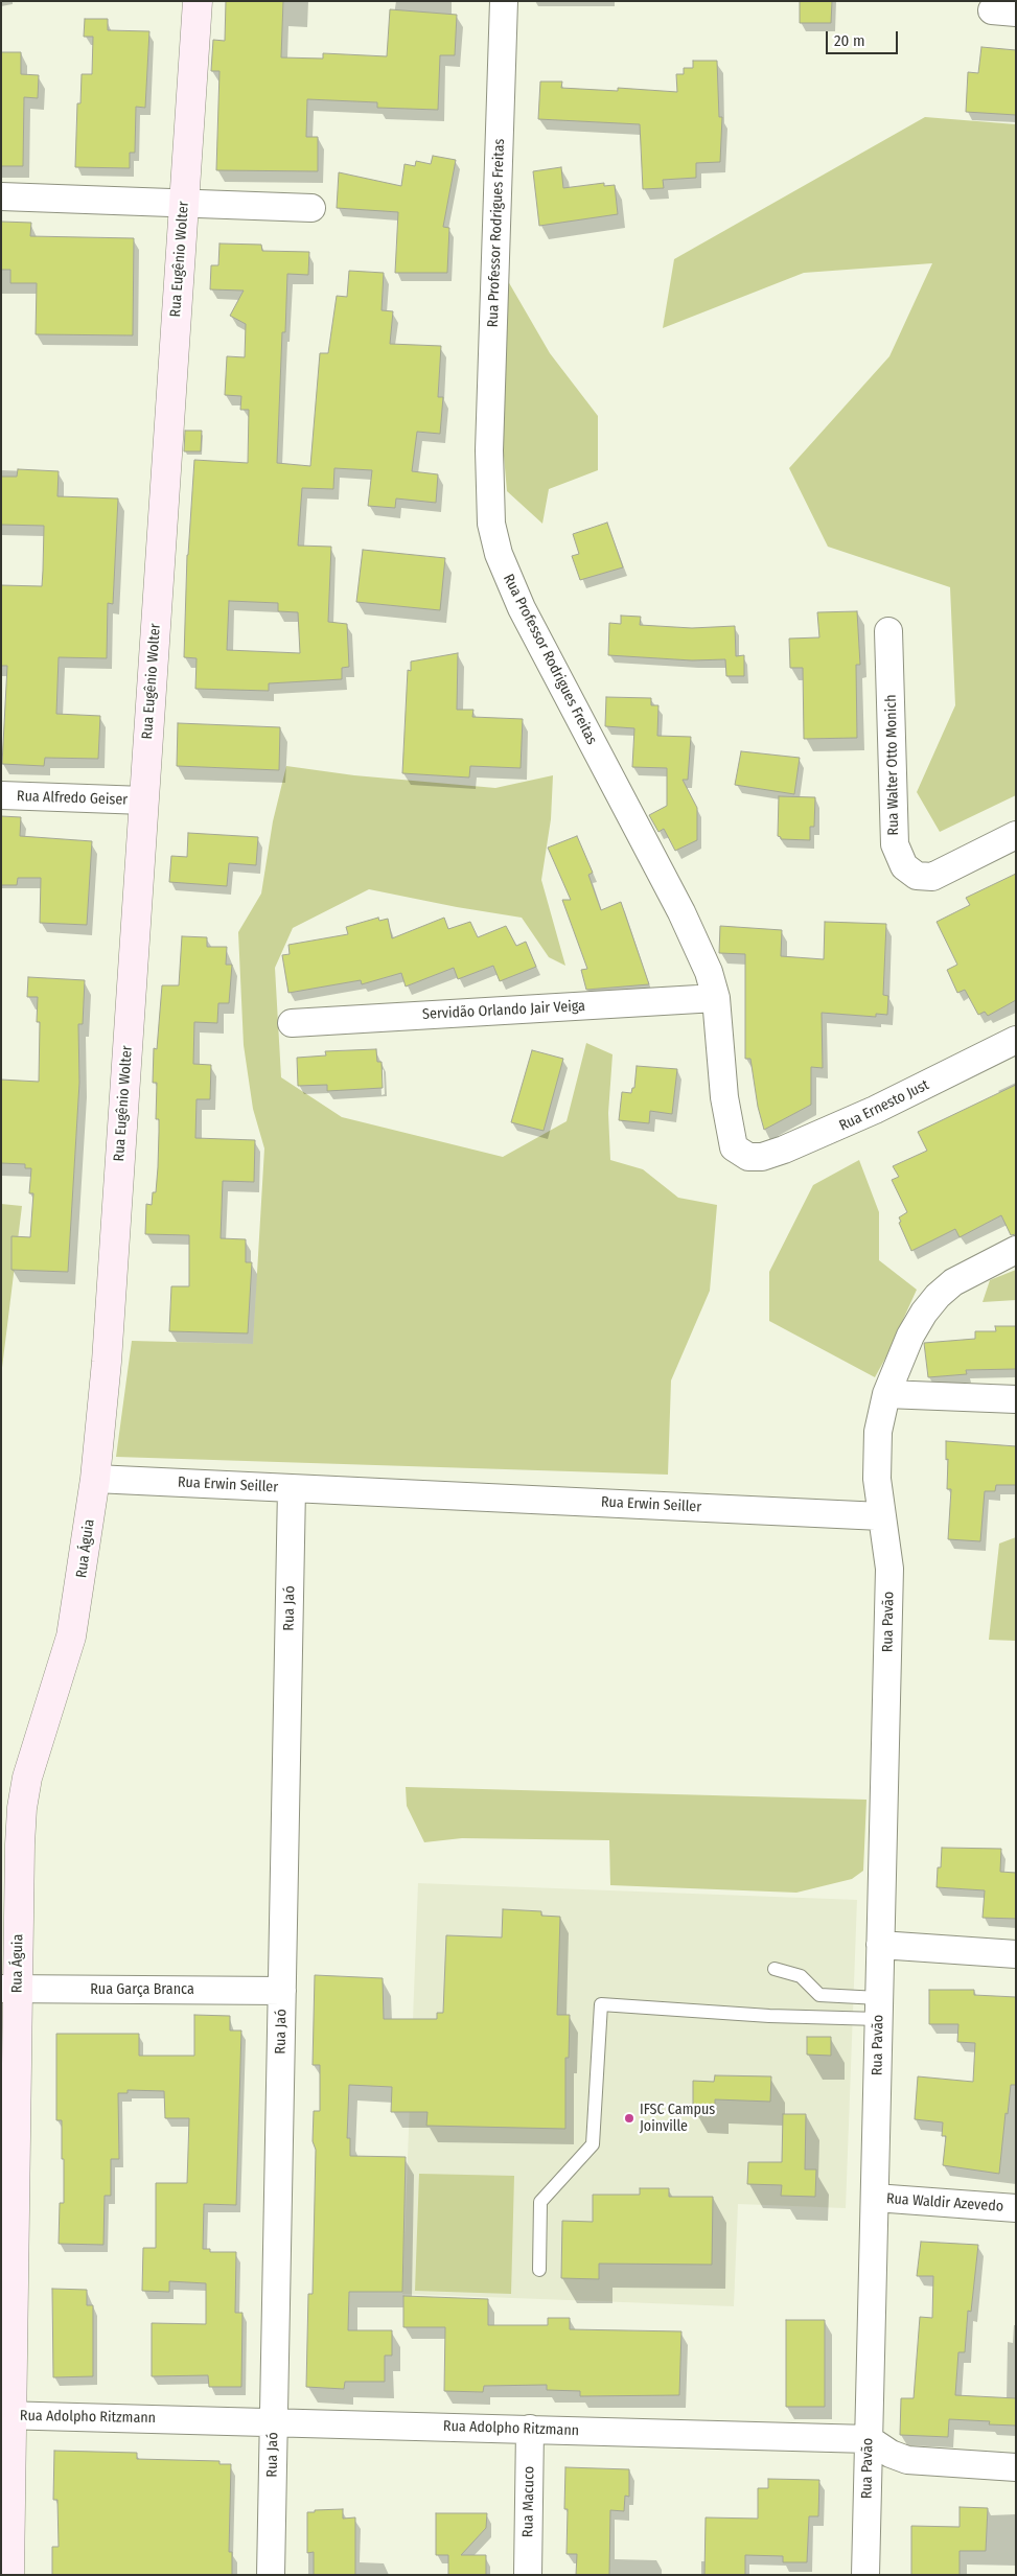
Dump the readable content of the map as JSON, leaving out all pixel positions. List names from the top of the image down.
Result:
{
  "streets": {
    "street": [
      "Rua Professor Rodrigues Freitas",
      "Rua Eugênio Wolter",
      "Rua Walter Otto Monich",
      "Rua Alfredo Geiser",
      "Servidão Orlando Jair Veiga",
      "Rua Ernesto Just",
      "Rua Erwin Seiller",
      "Rua Águia",
      "Rua Jaó",
      "Rua Pavão",
      "Rua Garça Branca",
      "Rua Waldir Azevedo",
      "Rua Adolpho Ritzmann",
      "Rua Macuco"
    ]
  },
  "crossings": [
    ["Rua Professor Rodrigues Freitas", "Servidão Orlando Jair Veiga"],
    ["Rua Professor Rodrigues Freitas", "Rua Ernesto Just"],
    ["Rua Eugênio Wolter", "Rua Alfredo Geiser"],
    ["Rua Eugênio Wolter", "Rua Águia"],
    ["Rua Erwin Seiller", "Rua Águia"],
    ["Rua Erwin Seiller", "Rua Jaó"],
    ["Rua Erwin Seiller", "Rua Pavão"],
    ["Rua Águia", "Rua Garça Branca"],
    ["Rua Águia", "Rua Adolpho Ritzmann"],
    ["Rua Jaó", "Rua Garça Branca"],
    ["Rua Jaó", "Rua Adolpho Ritzmann"],
    ["Rua Pavão", "Rua Waldir Azevedo"],
    ["Rua Pavão", "Rua Adolpho Ritzmann"],
    ["Rua Adolpho Ritzmann", "Rua Macuco"]
  ],
  "places": ["IFSC Campus Joinville"],
  "scale_bar": "20 m"
}
